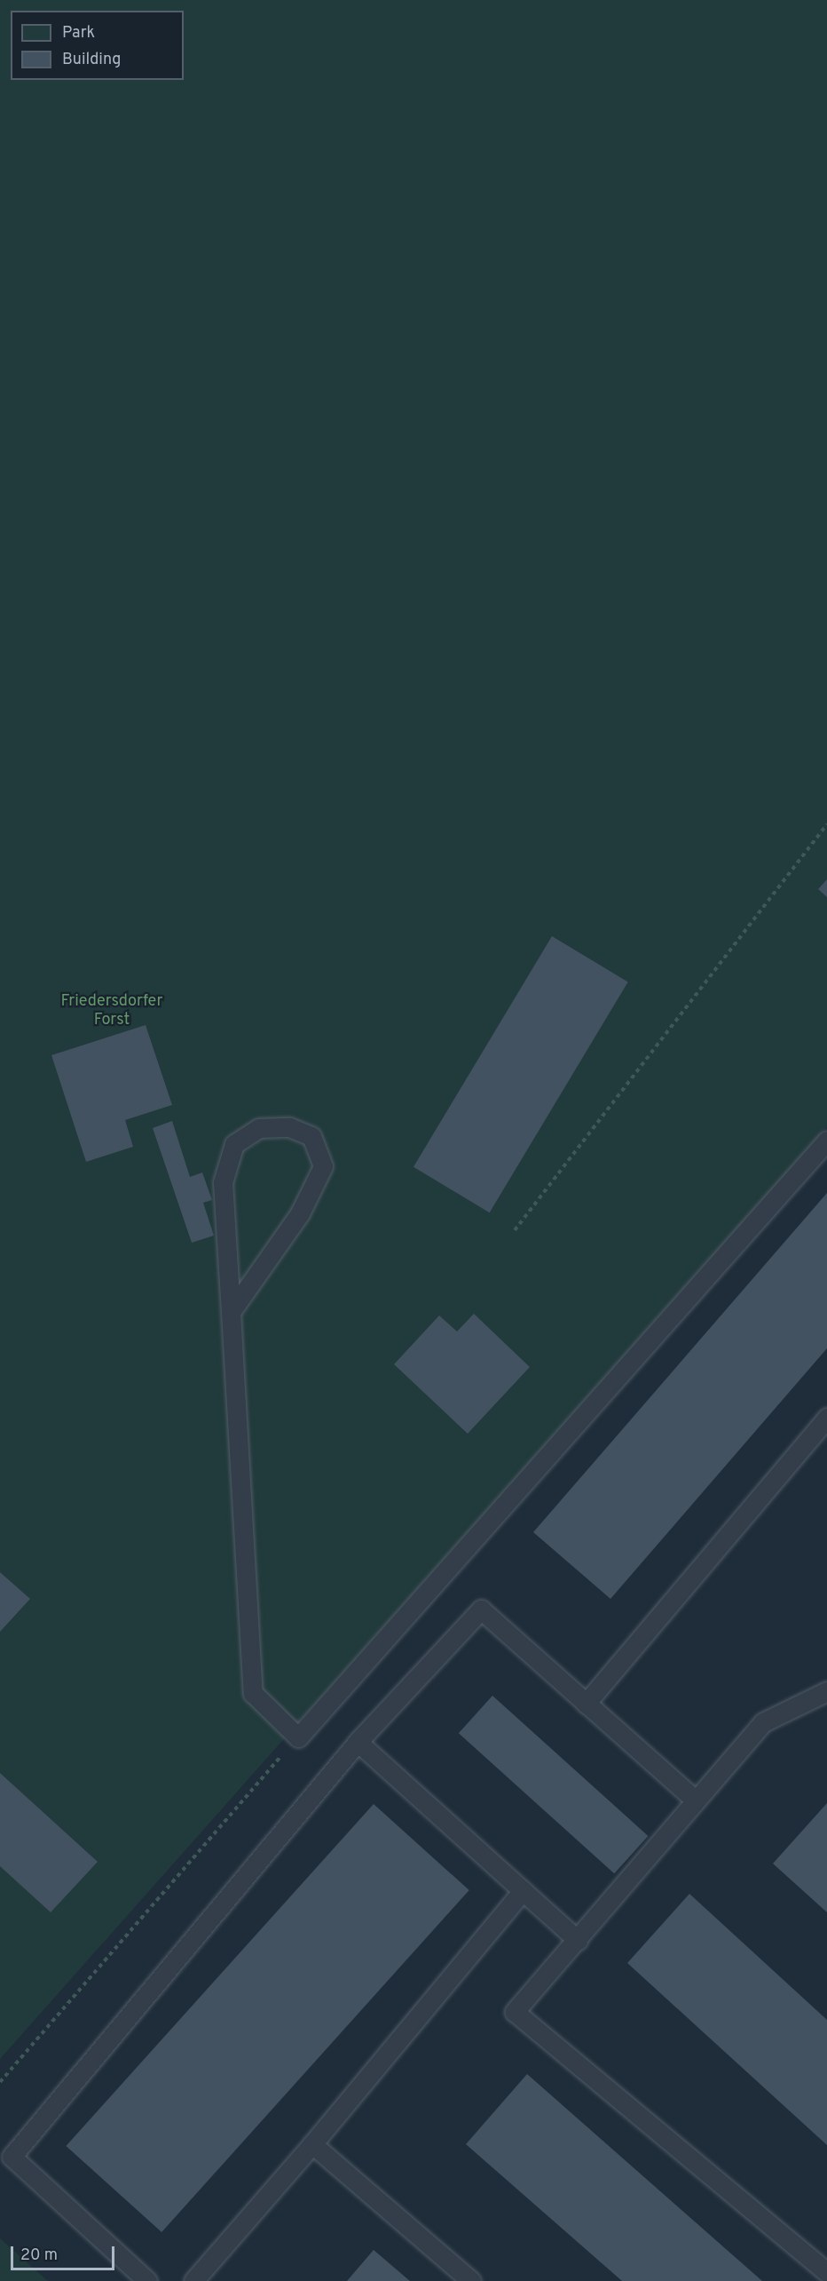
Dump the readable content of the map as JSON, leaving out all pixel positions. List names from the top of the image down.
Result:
{
  "parks": ["Friedersdorfer Forst"],
  "legend": ["Park", "Building"],
  "scale_bar": "20 m"
}
